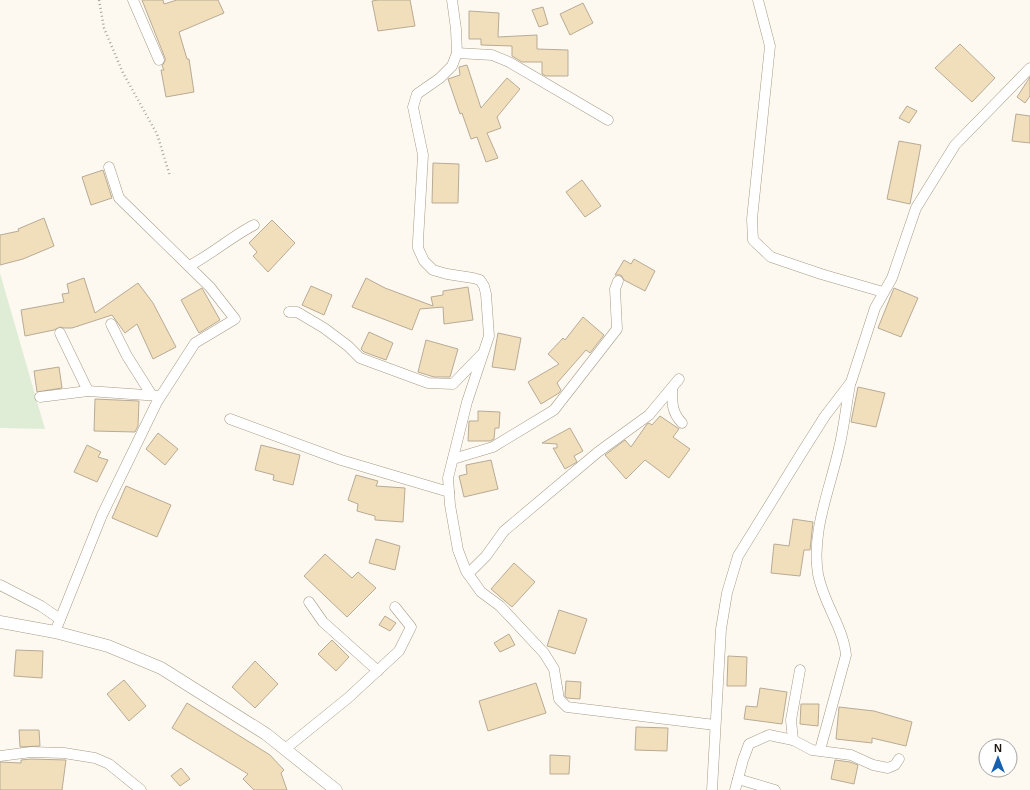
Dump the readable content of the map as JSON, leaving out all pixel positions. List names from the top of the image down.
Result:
{
  "north": "top"
}
